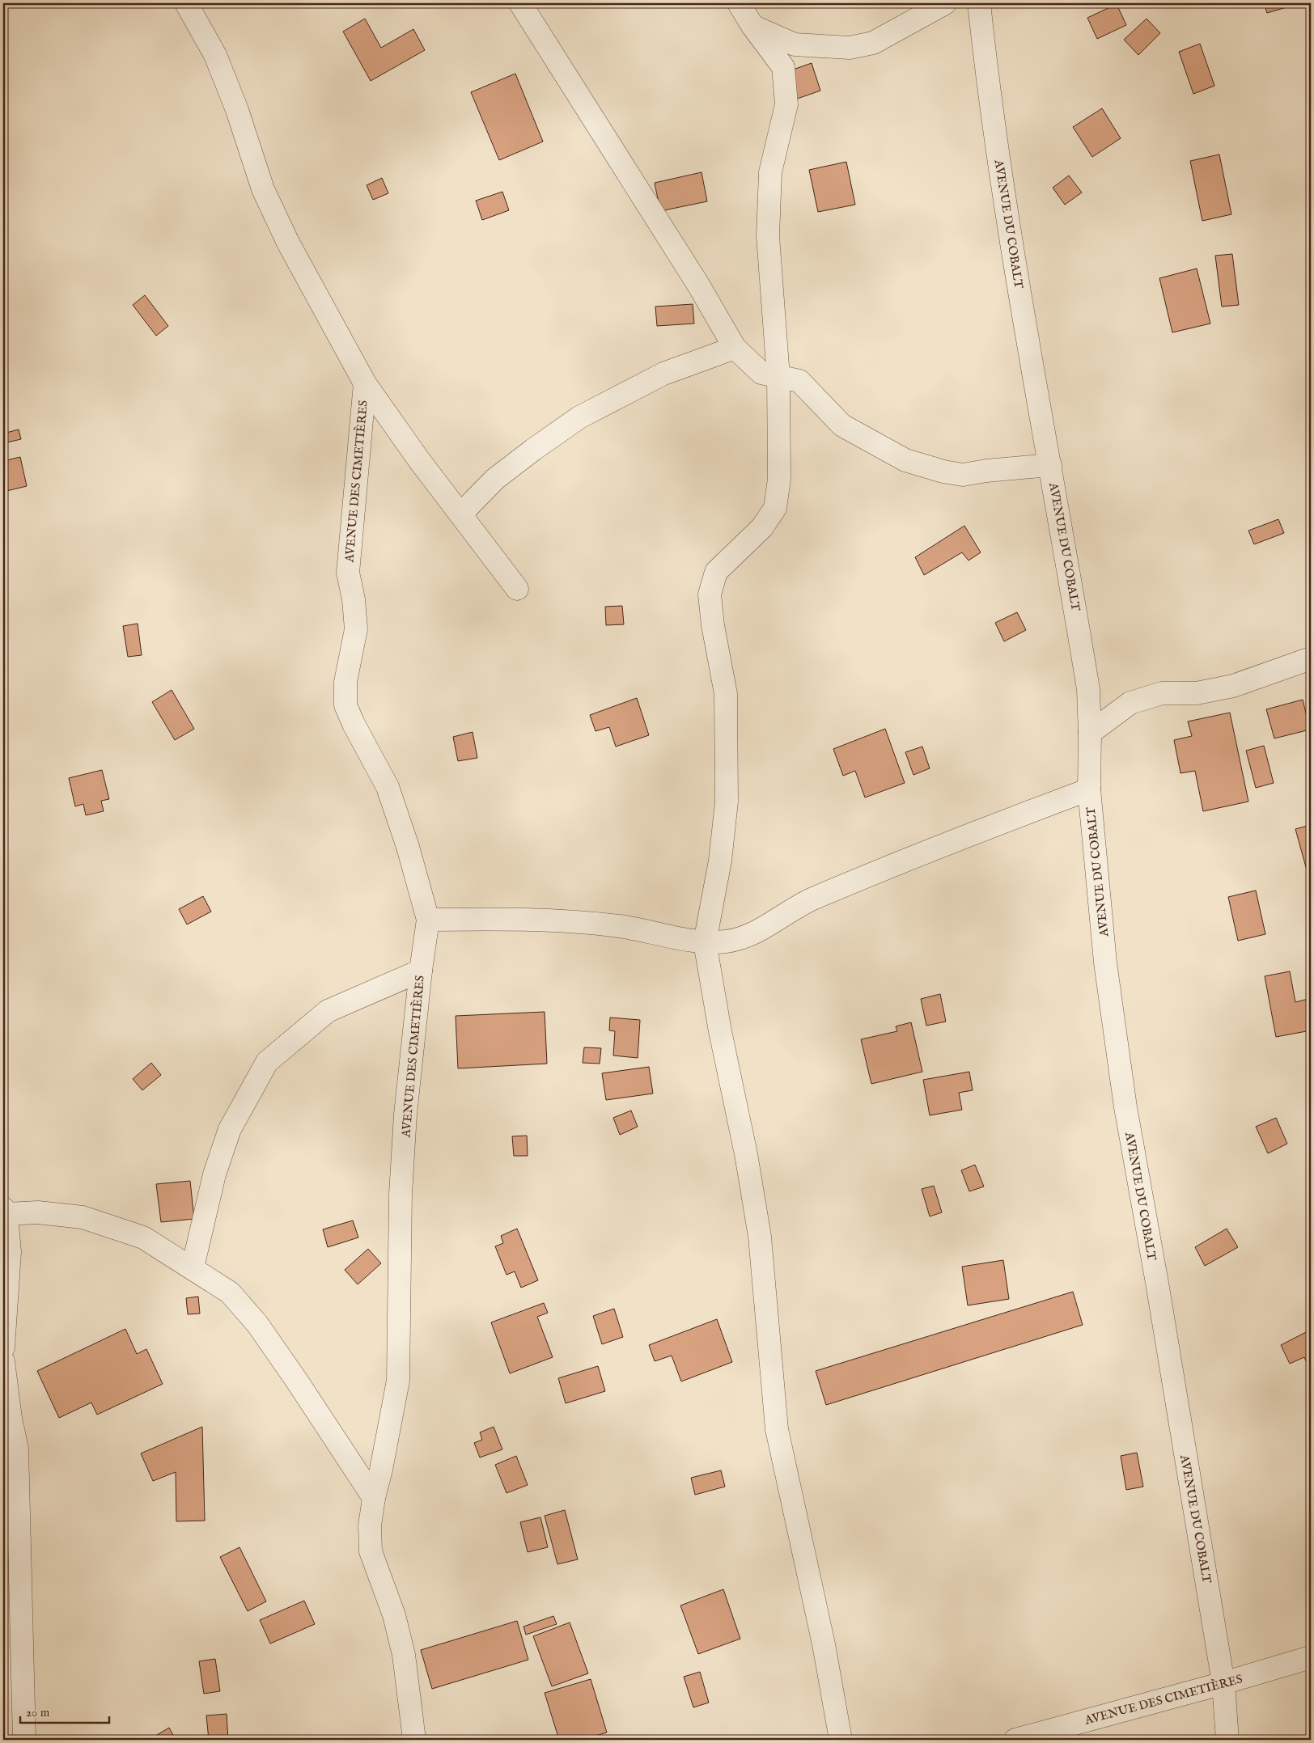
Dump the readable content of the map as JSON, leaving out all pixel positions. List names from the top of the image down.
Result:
{
  "streets": {
    "street": ["AVENUE DU COBALT", "AVENUE DES CIMETIÈRES"]
  },
  "crossings": [
    ["AVENUE DU COBALT", "AVENUE DES CIMETIÈRES"]
  ],
  "scale_bar": "20 m"
}
